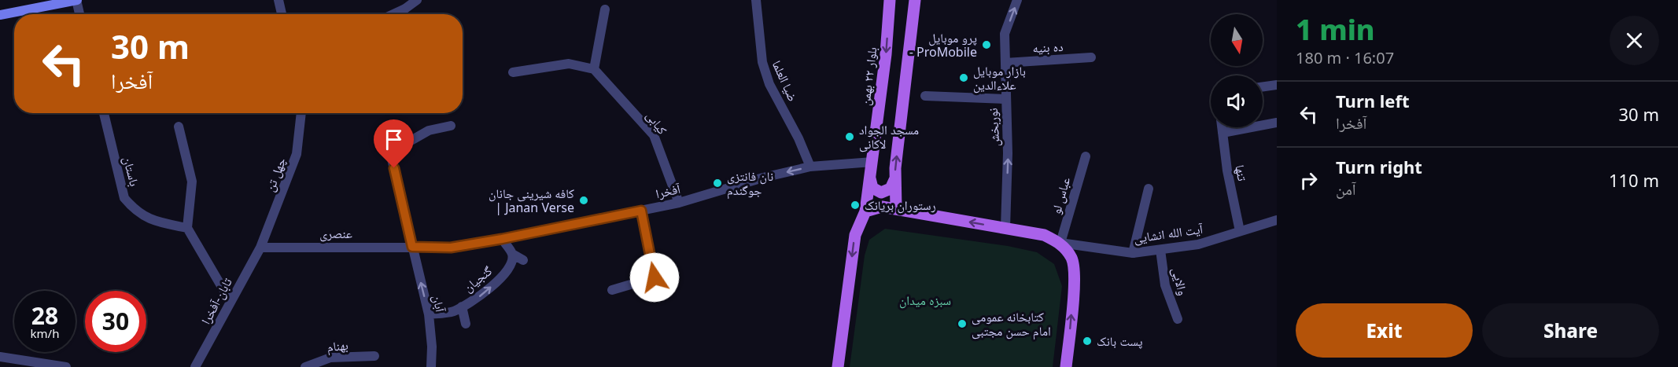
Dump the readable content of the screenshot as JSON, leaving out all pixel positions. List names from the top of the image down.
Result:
{
  "streets": {
    "main road": ["بلوار ۲۲ بهمن"],
    "street": [
      "ده بنیه",
      "ضیا العلما",
      "کیابی",
      "نوربخش",
      "باستان",
      "تنها",
      "چهل تن",
      "آفخرا",
      "عباس لو",
      "عنصری",
      "آیت الله انشایی",
      "گنجیان",
      "والایی",
      "تابان-آفخرا",
      "آبان",
      "بهنام"
    ]
  },
  "crossings": [
    ["ده بنیه", "نوربخش"],
    ["بلوار ۲۲ بهمن", "آفخرا"],
    ["ضیا العلما", "آفخرا"],
    ["کیابی", "آفخرا"],
    ["تنها", "آیت الله انشایی"],
    ["چهل تن", "عنصری"],
    ["چهل تن", "تابان-آفخرا"],
    ["آفخرا", "عنصری"],
    ["آفخرا", "آبان"],
    ["عباس لو", "آیت الله انشایی"],
    ["عنصری", "تابان-آفخرا"],
    ["عنصری", "آبان"],
    ["آیت الله انشایی", "والایی"],
    ["گنجیان", "آبان"]
  ],
  "one_way": ["نوربخش", "گنجیان"],
  "parks": ["سبزه میدان"],
  "places": [
    "پرو موبایل - ProMobile",
    "بازار موبایل علاءالدین",
    "مسجد الجواد لاکانی",
    "نان فانتزی جوگندم",
    "کافه شیرینی جانان | Janan Verse",
    "رستوران بریانک",
    "کتابخانه عمومی امام حسن مجتبی",
    "پست بانک"
  ],
  "north": "bottom",
  "page": {
    "heading": ["1 min", "180 m · 16:07"],
    "turn": ["30 m", "آفخرا"],
    "list": [
      {
        "name": "Turn left",
        "note": "آفخرا",
        "value": "30 m"
      },
      {
        "name": "Turn right",
        "note": "آمن",
        "value": "110 m"
      }
    ],
    "speed": "28 km/h",
    "limit": "30",
    "buttons": ["Exit", "Share"]
  }
}
